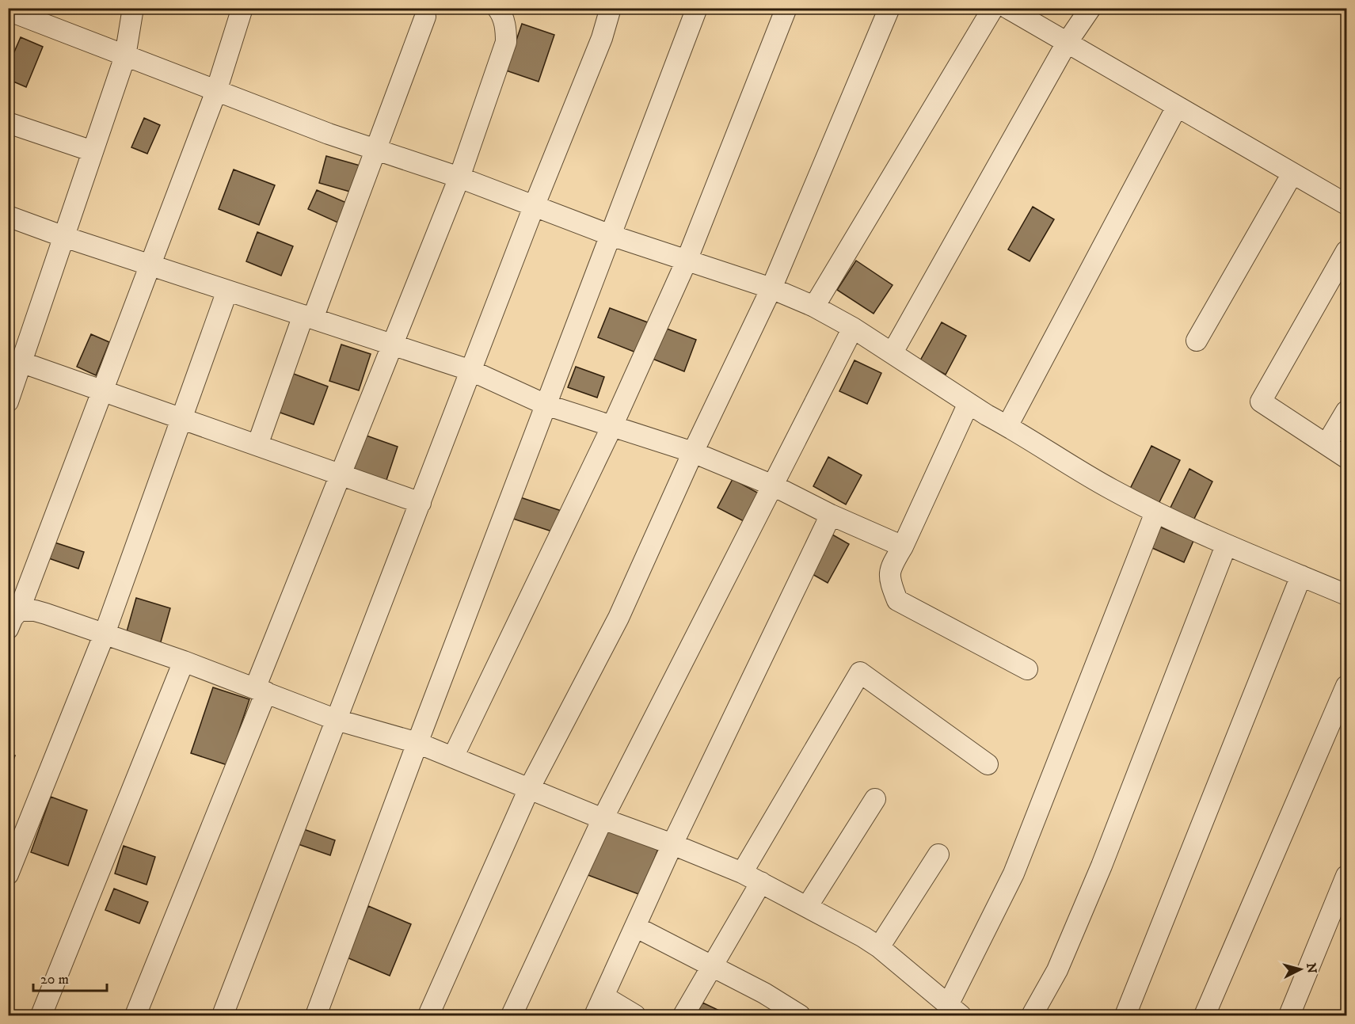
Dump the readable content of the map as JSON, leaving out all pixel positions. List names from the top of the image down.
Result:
{
  "scale_bar": "20 m",
  "north": "right"
}
